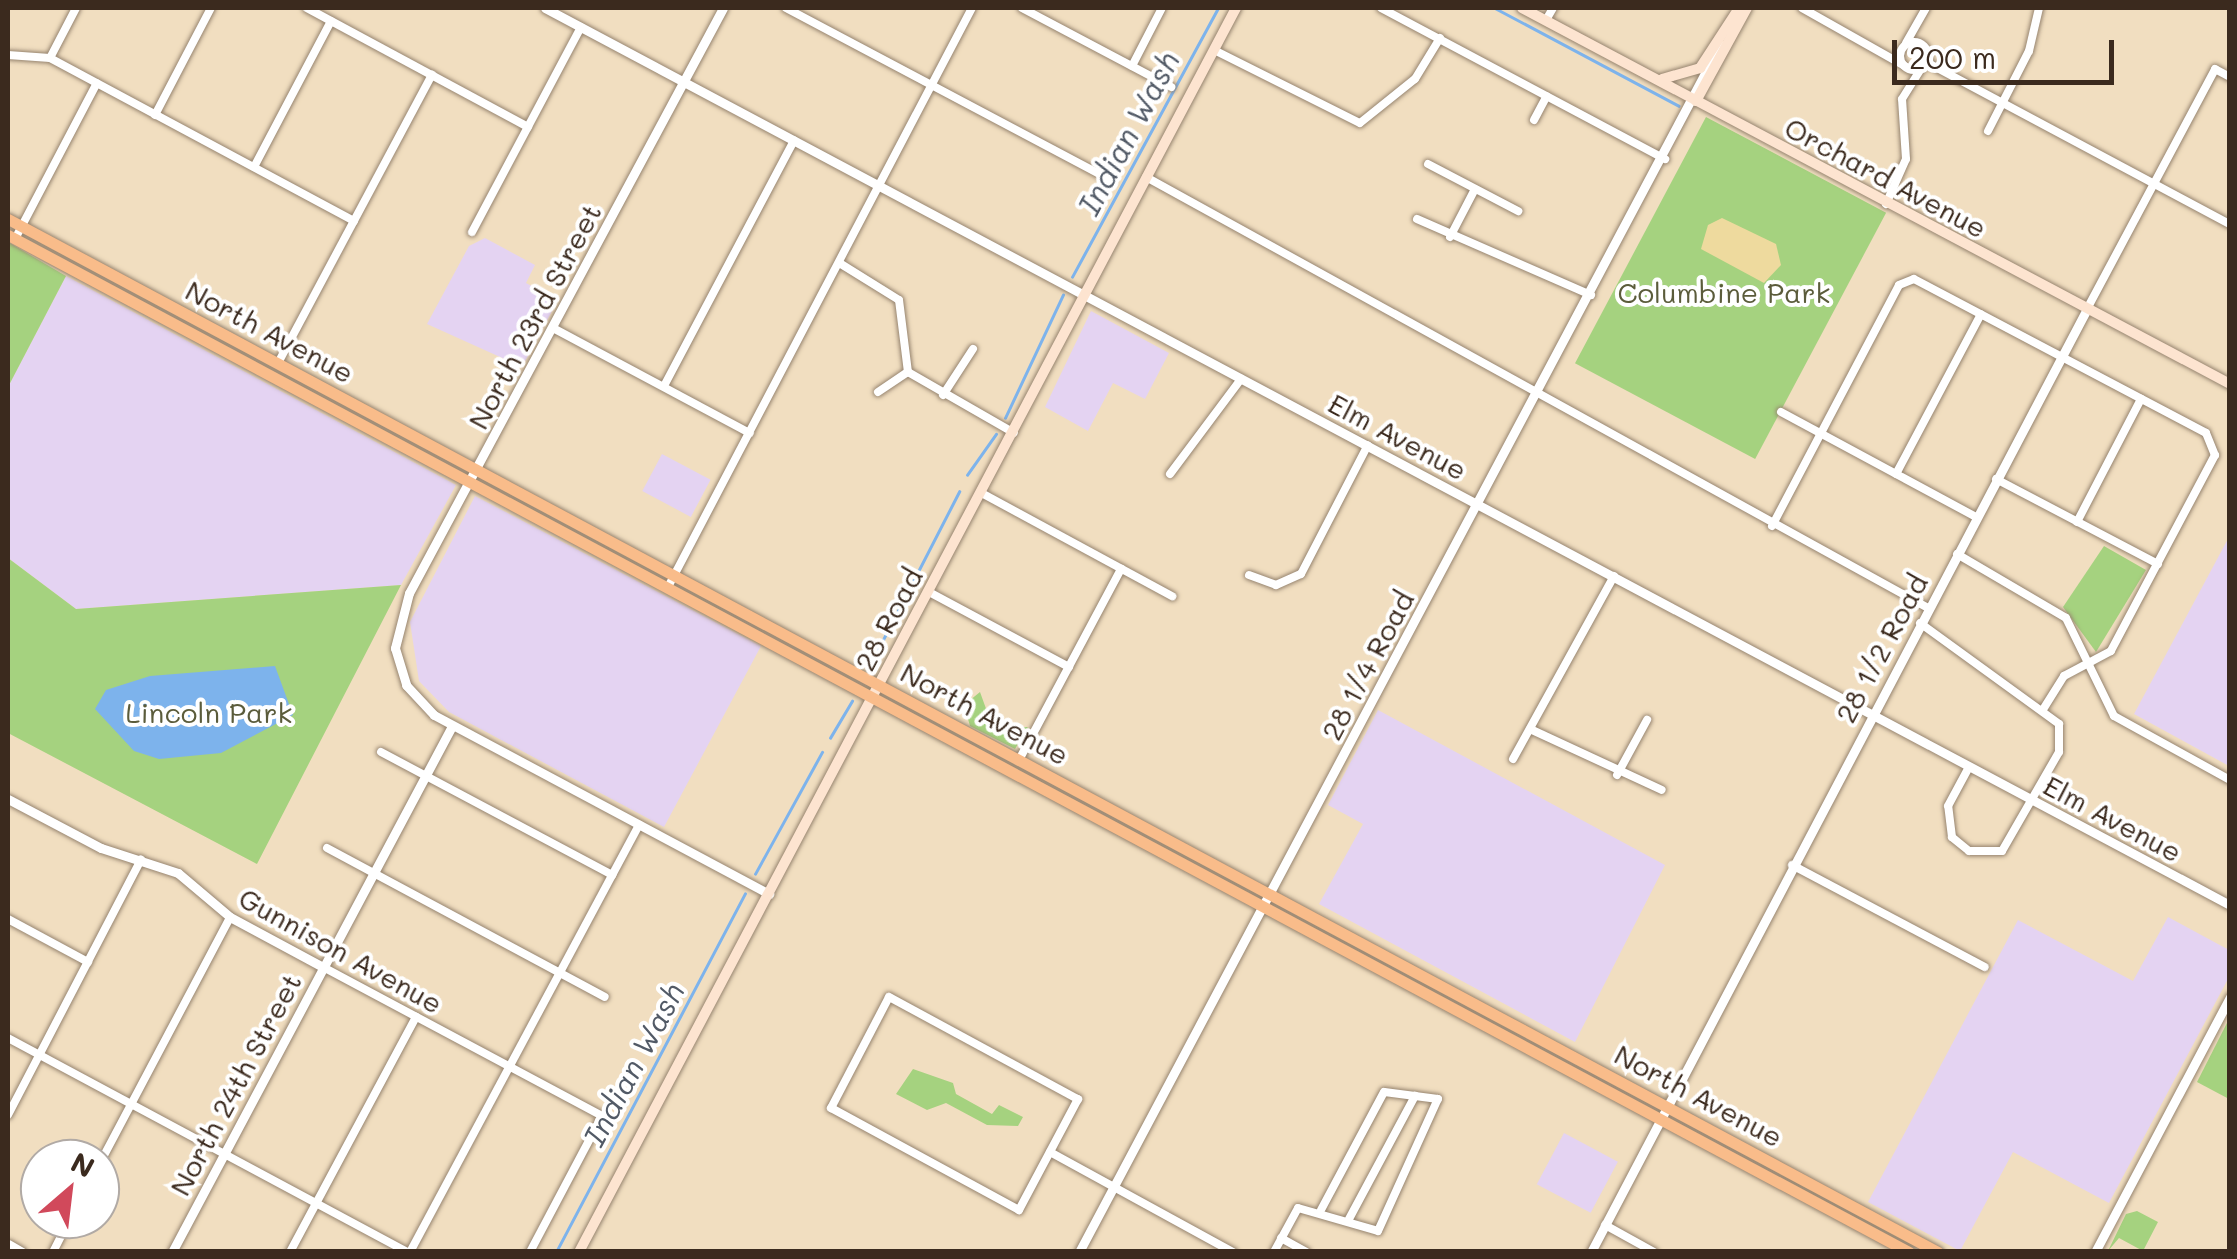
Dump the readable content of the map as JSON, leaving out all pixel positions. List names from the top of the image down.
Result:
{
  "streets": {
    "main road": [
      "Orchard Avenue",
      "North Avenue",
      "28 Road",
      "28 1/4 Road"
    ],
    "street": [
      "North 23rd Street",
      "Elm Avenue",
      "28 1/2 Road",
      "Gunnison Avenue",
      "North 24th Street"
    ]
  },
  "crossings": [
    ["Orchard Avenue", "28 1/2 Road"],
    ["Orchard Avenue", "28 1/4 Road"],
    ["North 23rd Street", "North Avenue"],
    ["North 23rd Street", "Elm Avenue"],
    ["North 23rd Street", "North 24th Street"],
    ["North Avenue", "28 Road"],
    ["North Avenue", "28 1/2 Road"],
    ["North Avenue", "28 1/4 Road"],
    ["Elm Avenue", "28 Road"],
    ["Elm Avenue", "28 1/2 Road"],
    ["Elm Avenue", "28 1/4 Road"],
    ["Gunnison Avenue", "North 24th Street"]
  ],
  "water": ["Indian Wash"],
  "parks": ["Columbine Park", "Lincoln Park"],
  "scale_bar": "200 m",
  "north": "top right"
}
